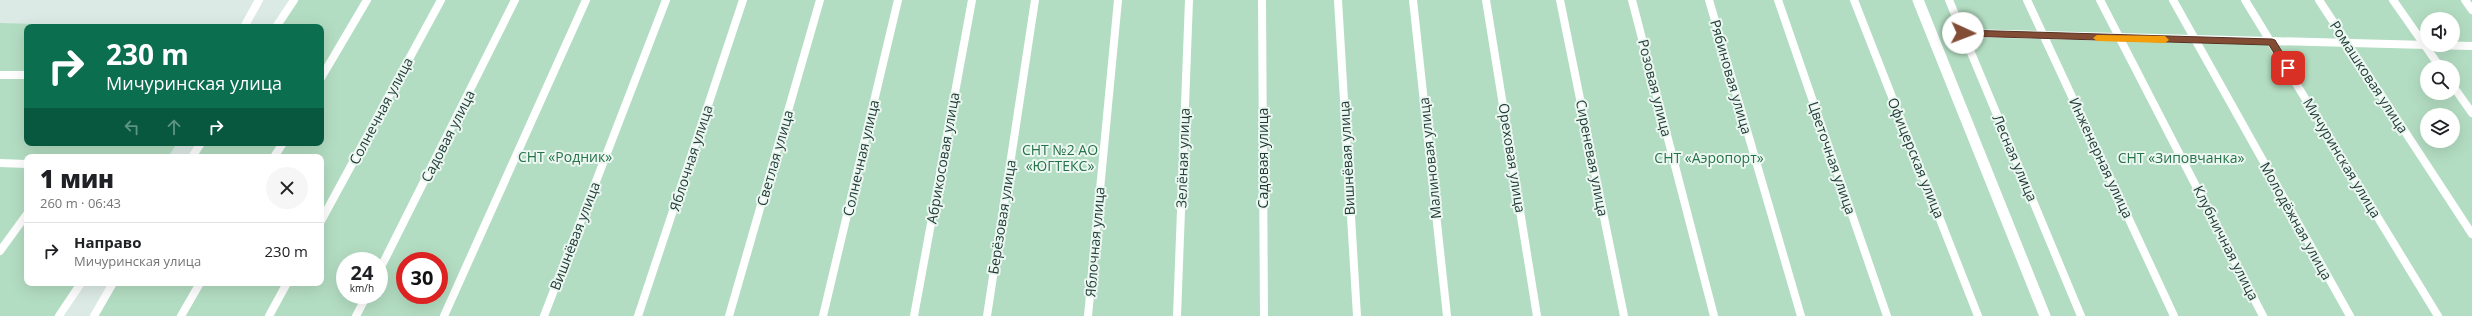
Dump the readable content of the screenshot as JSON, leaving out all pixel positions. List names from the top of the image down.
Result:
{
  "streets": {
    "street": [
      "Рябиновая улица",
      "Ромашковая улица",
      "Розовая улица",
      "Солнечная улица",
      "Садовая улица",
      "Яблочная улица",
      "Светлая улица",
      "Абрикосовая улица",
      "Зелёная улица",
      "Вишнёвая улица",
      "Малиновая улица",
      "Ореховая улица",
      "Сиреневая улица",
      "Цветочная улица",
      "Офицерская улица",
      "Лесная улица",
      "Инженерная улица",
      "Мичуринская улица",
      "Берёзовая улица",
      "Молодёжная улица",
      "Клубничная улица"
    ]
  },
  "parks": [
    "СНТ №2 АО «ЮГТЕКС»",
    "СНТ «Родник»",
    "СНТ «Аэропорт»",
    "СНТ «Зиповчанка»"
  ],
  "page": {
    "turn": ["230 m", "Мичуринская улица"],
    "heading": ["1 мин", "260 m · 06:43"],
    "list": [
      {
        "name": "Направо",
        "note": "Мичуринская улица",
        "value": "230 m"
      }
    ],
    "speed": "24 km/h",
    "limit": "30"
  }
}
